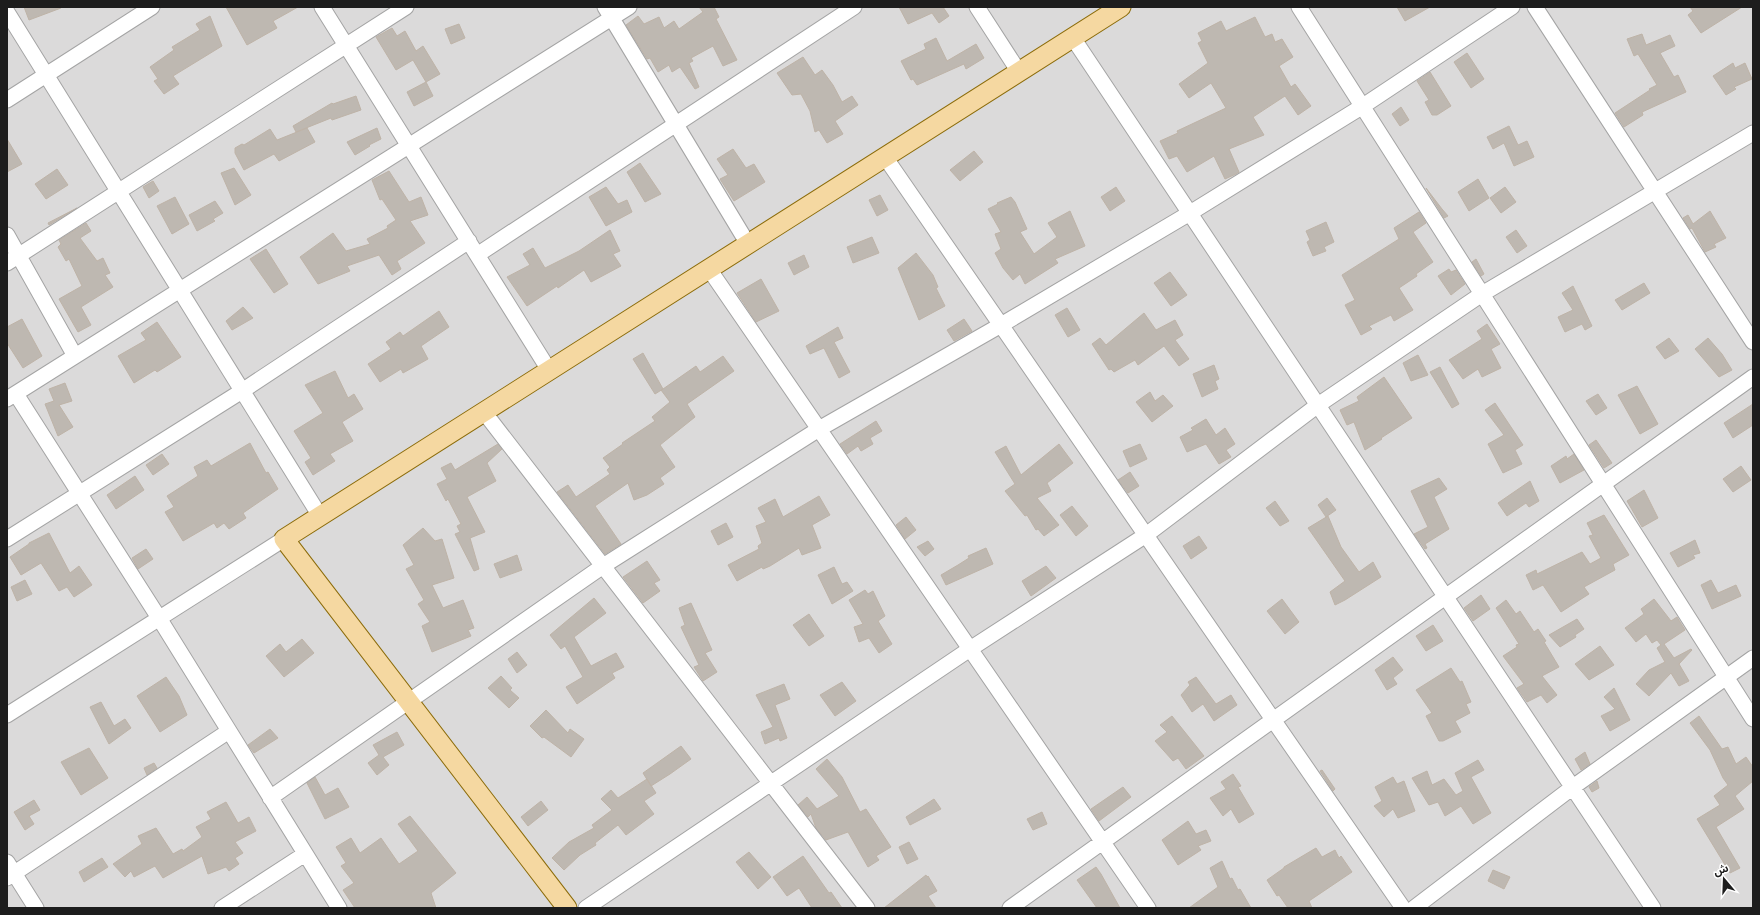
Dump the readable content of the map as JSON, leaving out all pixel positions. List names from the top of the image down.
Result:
{
  "north": "top"
}
